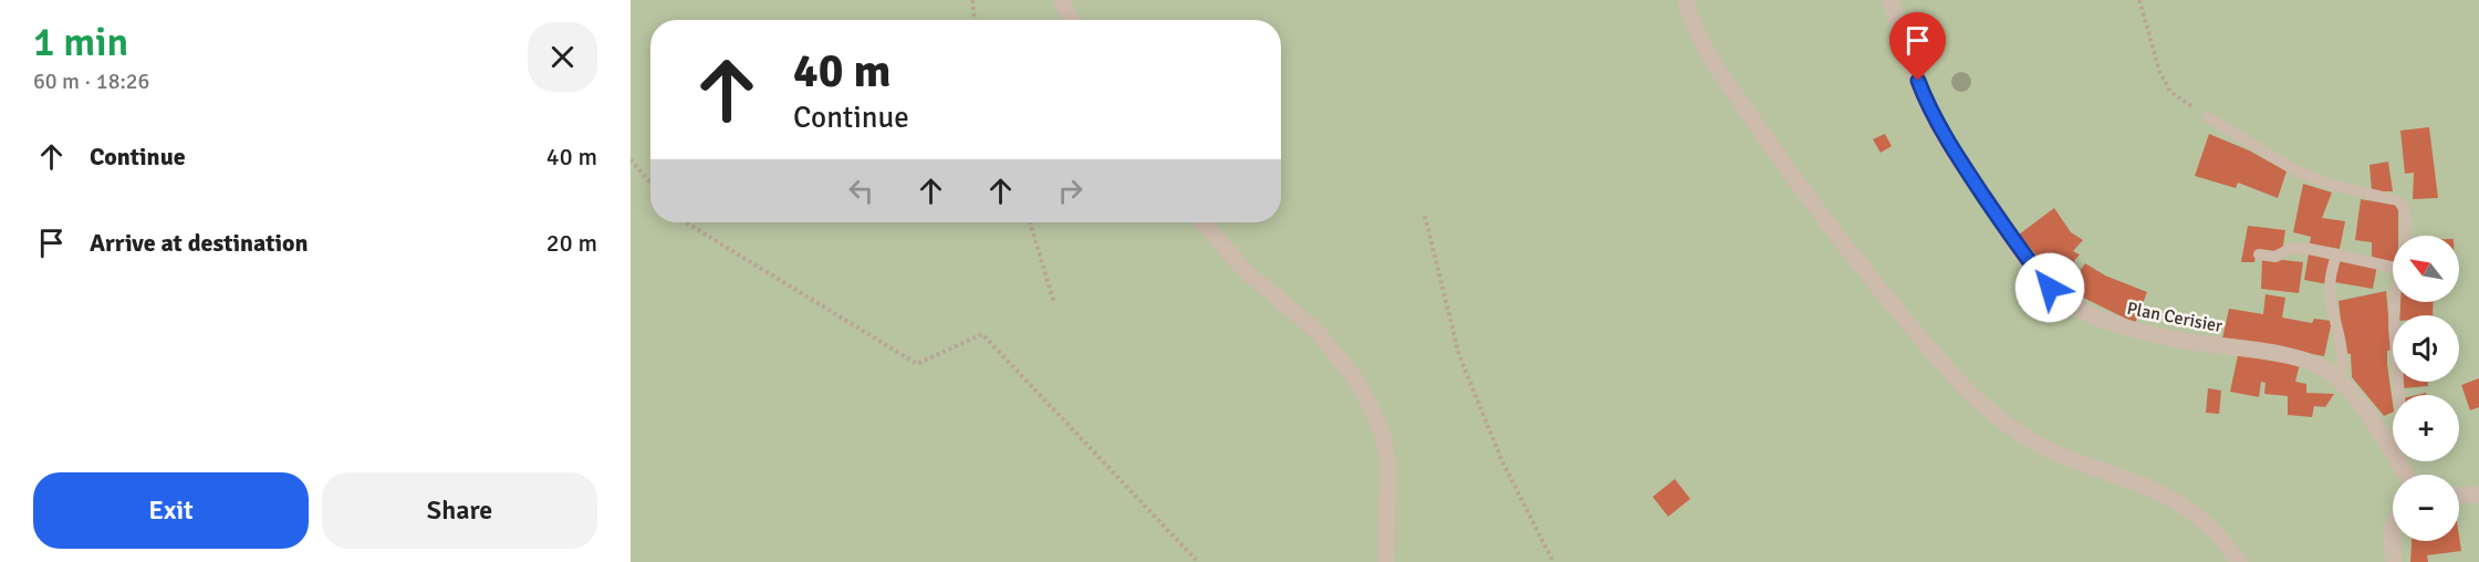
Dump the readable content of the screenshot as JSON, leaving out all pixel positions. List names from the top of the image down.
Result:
{
  "streets": {
    "street": ["Plan Cerisier"]
  },
  "north": "top left",
  "page": {
    "heading": ["1 min", "60 m · 18:26"],
    "turn": ["40 m", "Continue"],
    "list": [
      {
        "name": "Continue",
        "value": "40 m"
      },
      {
        "name": "Arrive at destination",
        "value": "20 m"
      }
    ],
    "map_buttons": ["+", "−"],
    "buttons": ["Exit", "Share"]
  }
}
